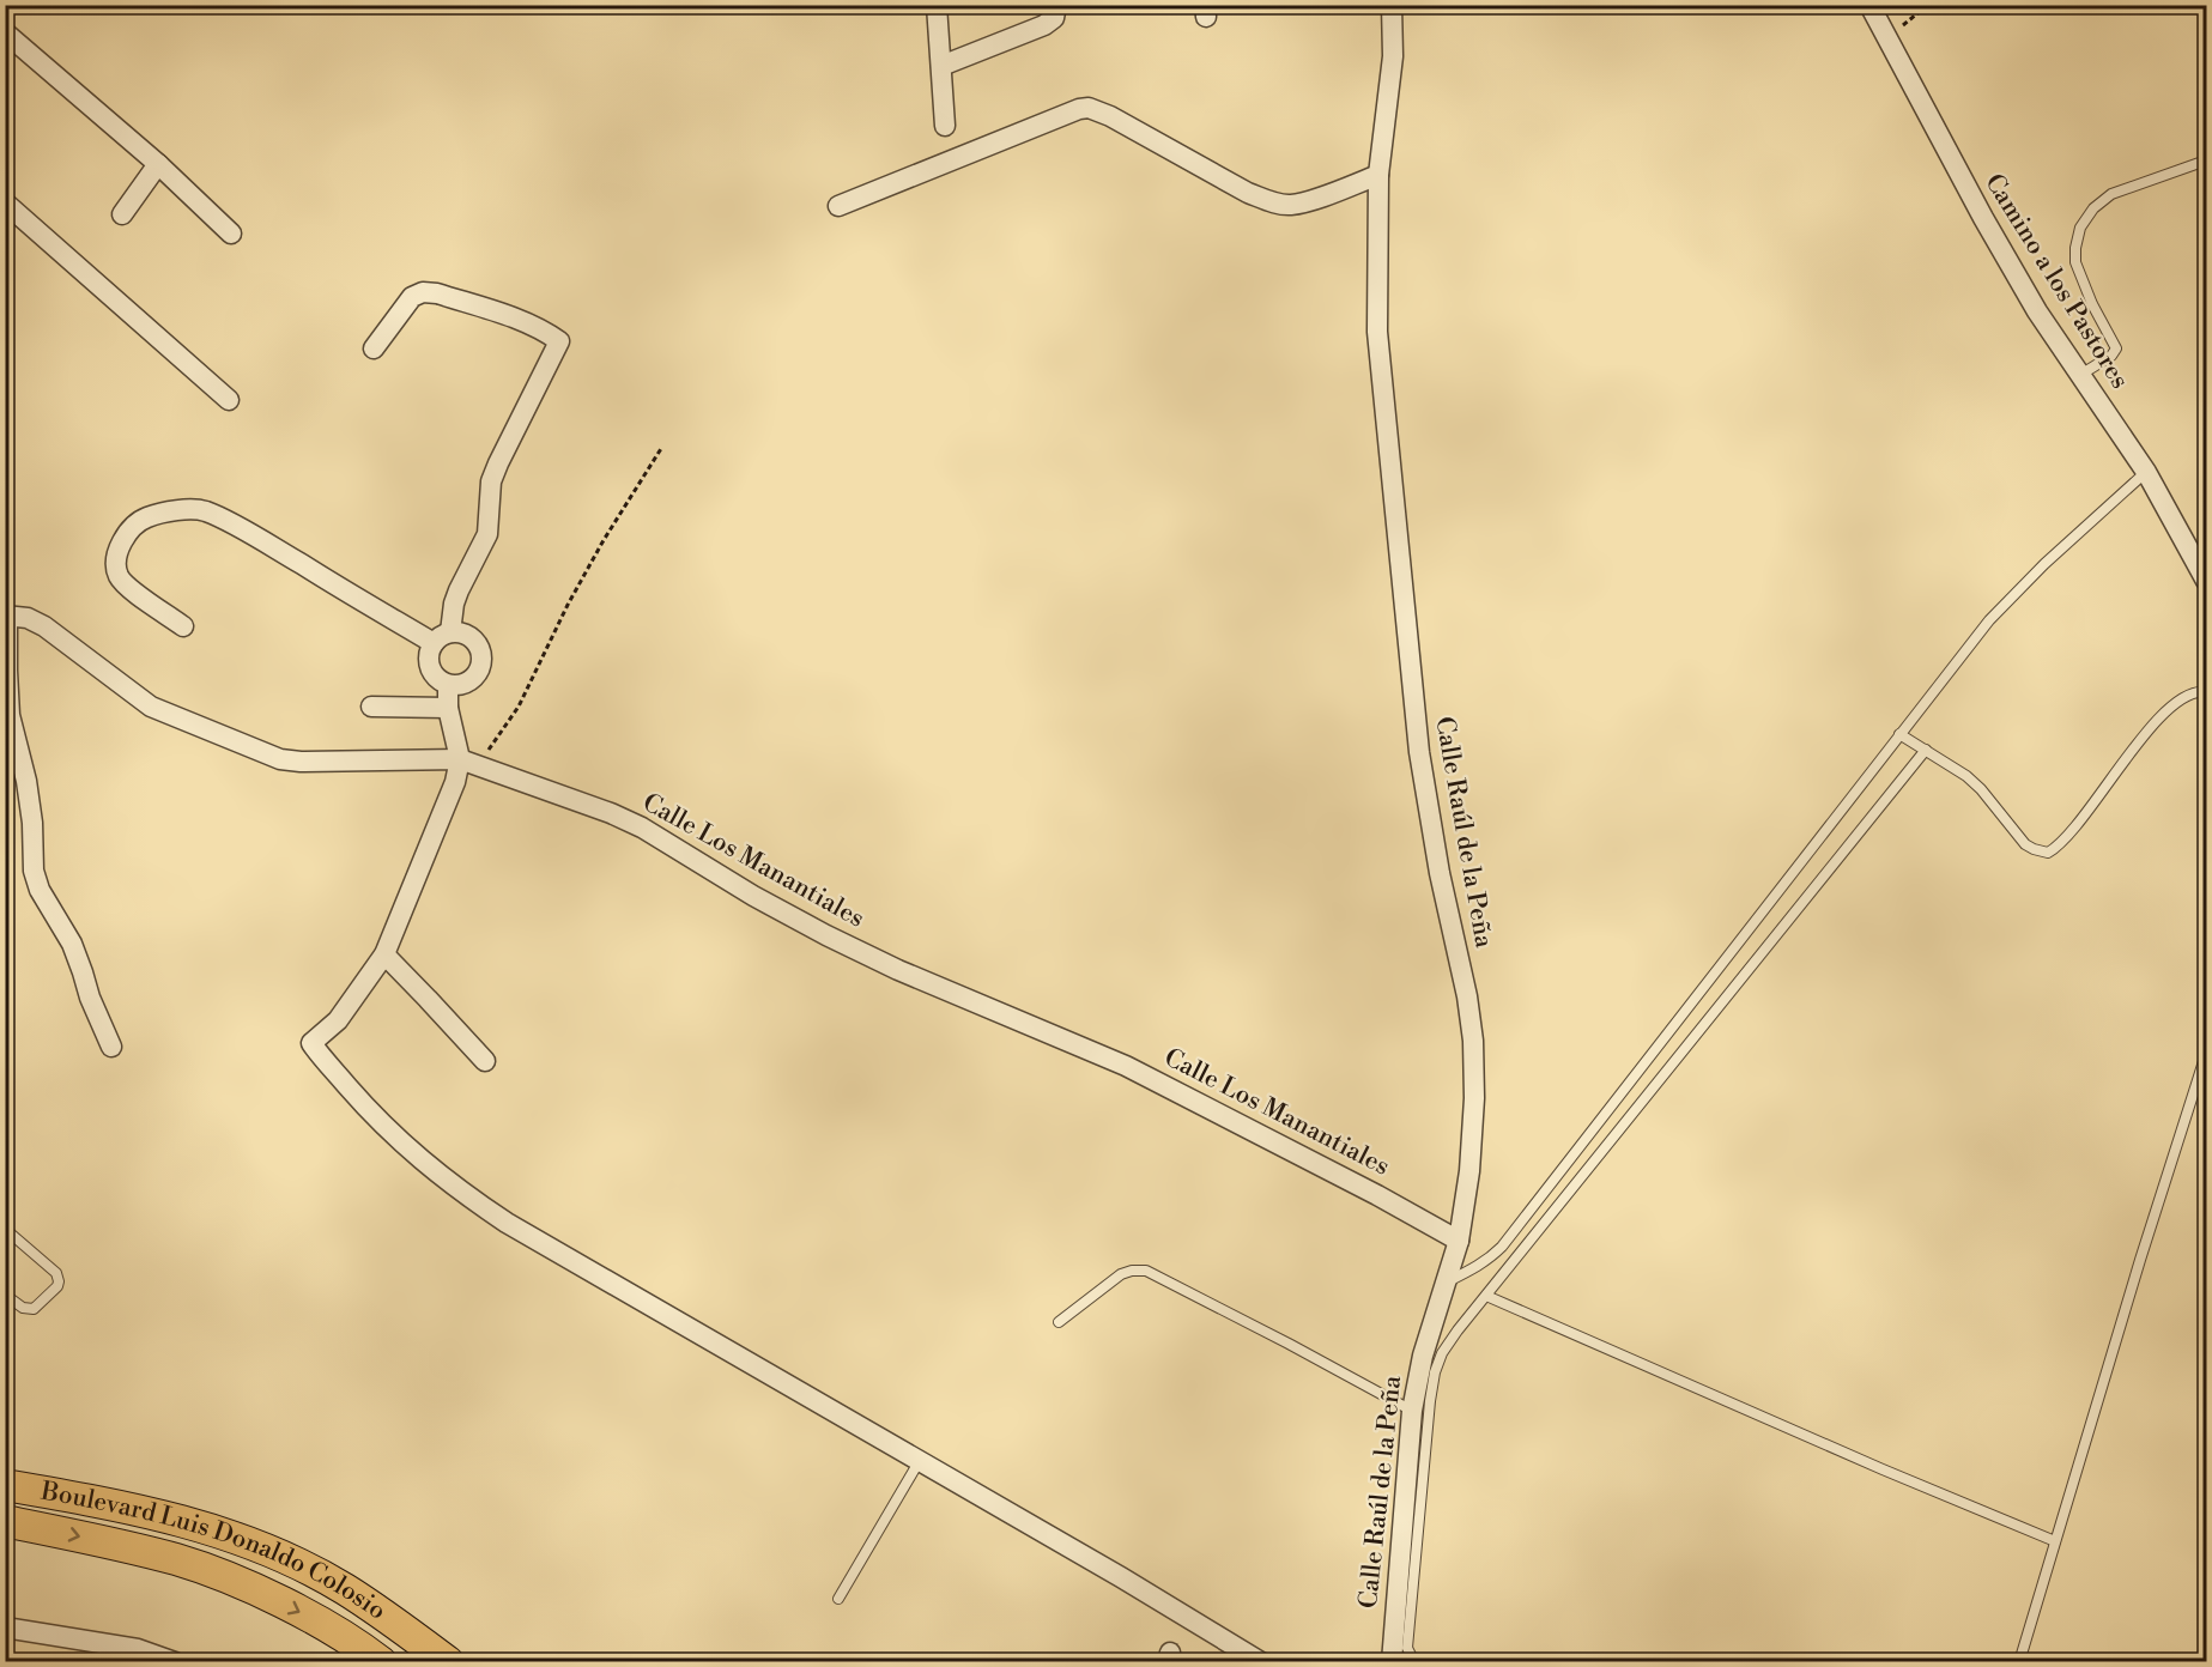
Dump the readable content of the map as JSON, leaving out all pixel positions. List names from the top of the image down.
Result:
{
  "streets": {
    "main road": ["Boulevard Luis Donaldo Colosio"],
    "street": ["Camino a los Pastores", "Calle Raúl de la Peña", "Calle Los Manantiales"]
  },
  "crossings": [
    ["Calle Raúl de la Peña", "Calle Los Manantiales"]
  ]
}
